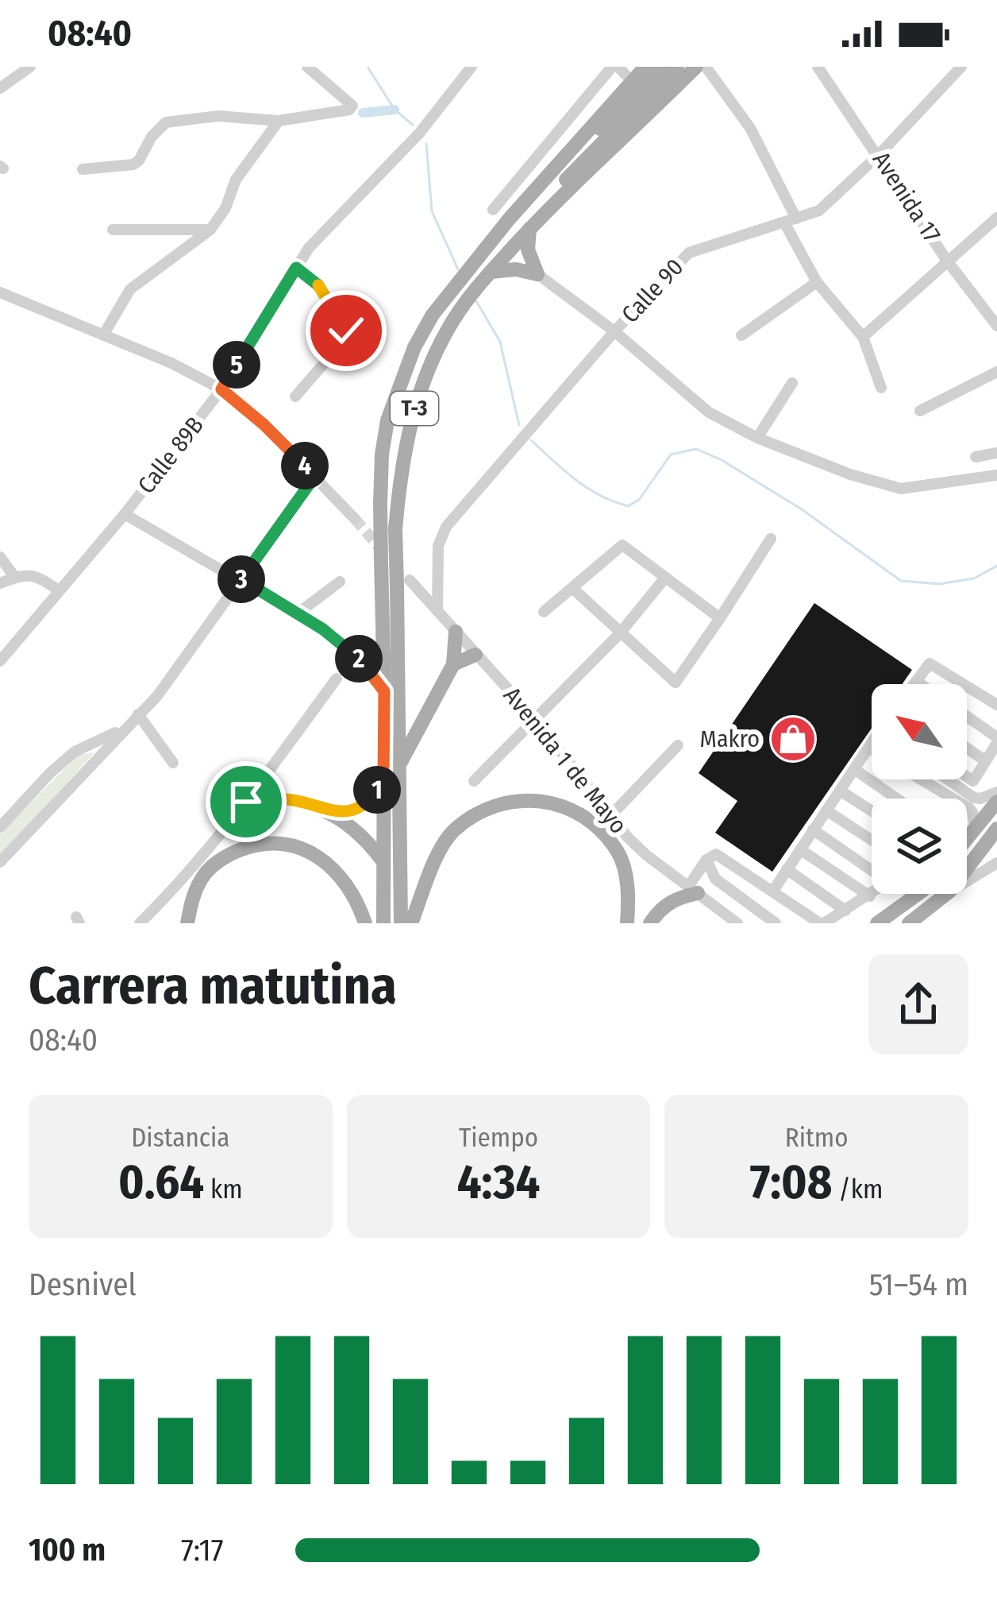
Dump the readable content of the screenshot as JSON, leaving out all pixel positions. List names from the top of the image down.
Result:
{
  "streets": {
    "main road": ["T-3"],
    "street": [
      "Avenida 17",
      "Calle 90",
      "Calle 89B",
      "Avenida 1 de Mayo"
    ]
  },
  "crossings": [
    ["Avenida 17", "Calle 90"],
    ["Calle 90", "Avenida 1 de Mayo"],
    ["T-3", "Calle 89B"],
    ["T-3", "Avenida 1 de Mayo"]
  ],
  "places": {
    "shop": ["Makro"]
  },
  "north": "top left",
  "page": {
    "status": "08:40",
    "pins": [
      "5",
      "4",
      "3",
      "2",
      "1"
    ],
    "heading": ["Carrera matutina", "08:40"],
    "stats": [
      ["Distancia", "0.64 km"],
      ["Tiempo", "4:34"],
      ["Ritmo", "7:08 /km"]
    ],
    "chart": ["Desnivel", "51–54 m"],
    "list": [
      {
        "name": "100 m",
        "note": "7:17"
      }
    ]
  }
}
